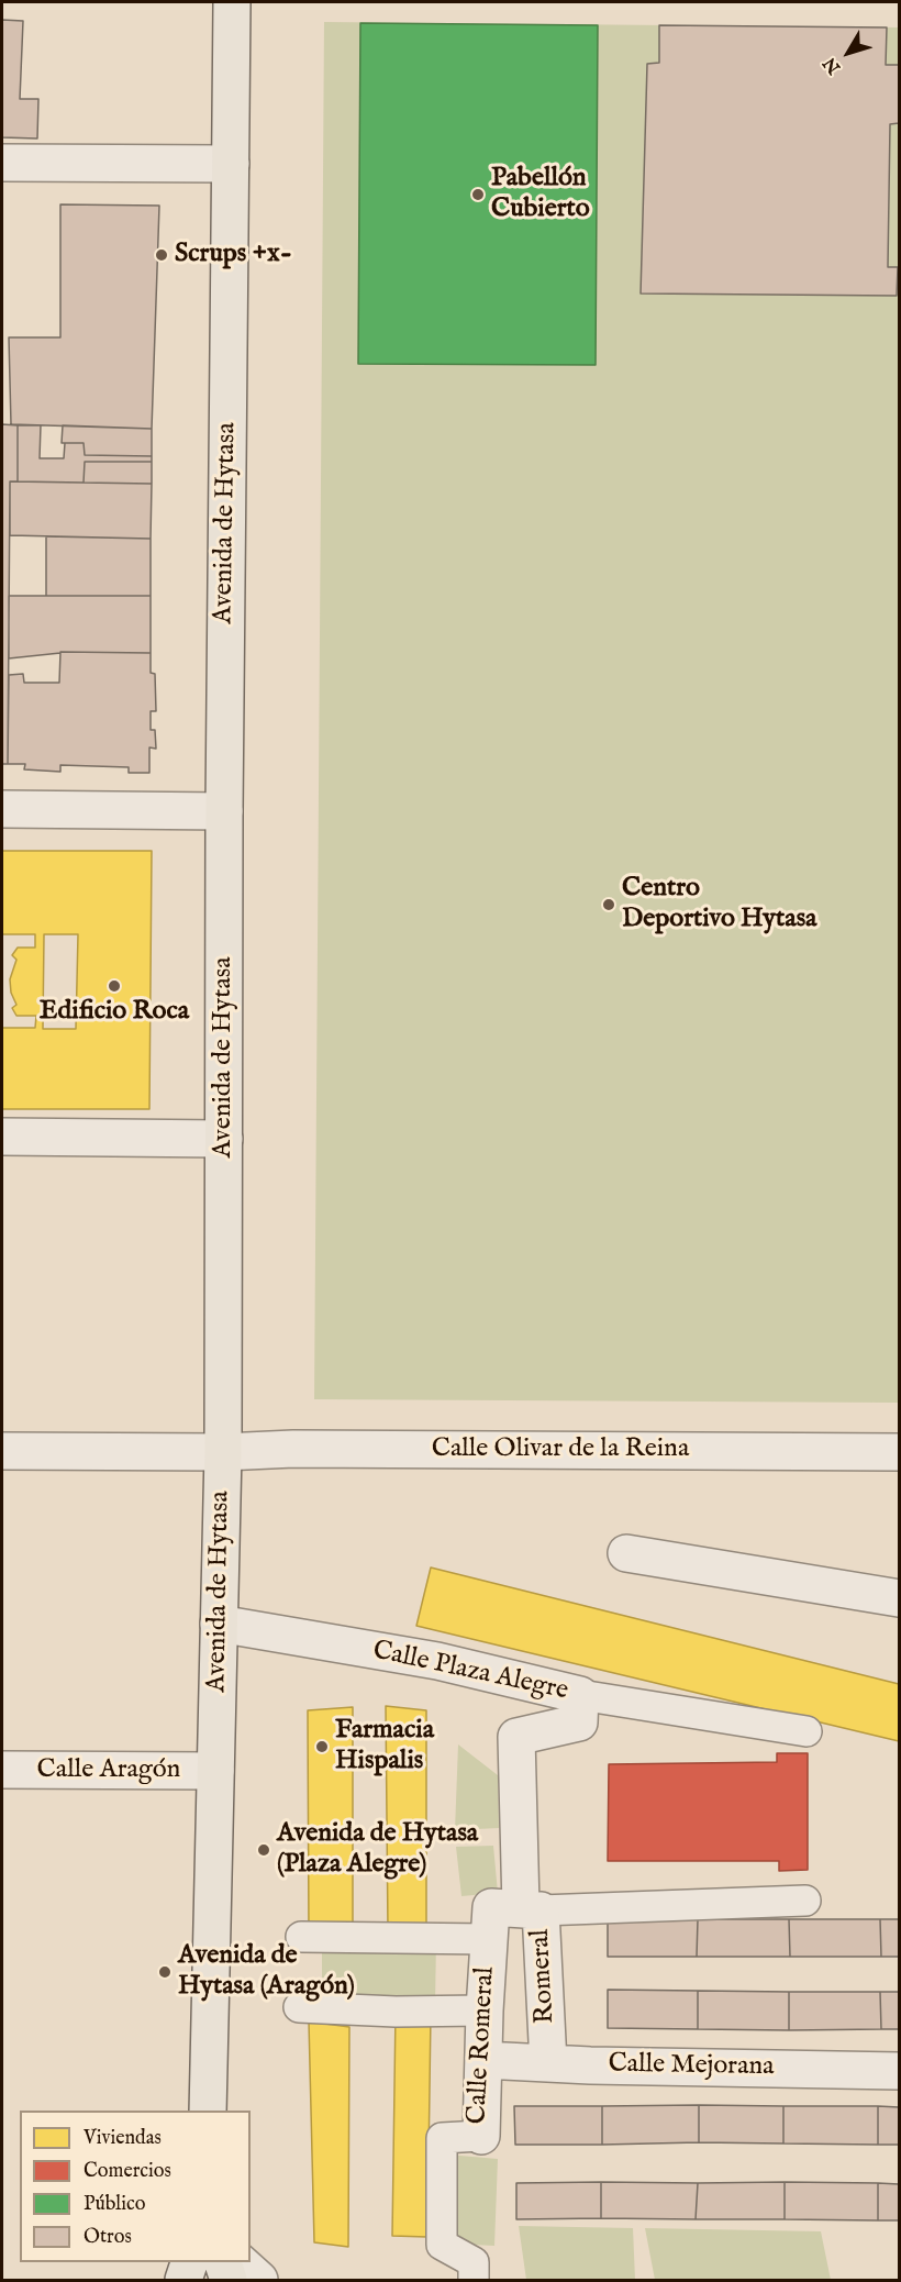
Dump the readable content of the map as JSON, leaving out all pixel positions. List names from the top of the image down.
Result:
{
  "streets": {
    "main road": ["Avenida de Hytasa"],
    "street": [
      "Calle Olivar de la Reina",
      "Calle Plaza Alegre",
      "Calle Aragón",
      "Romeral",
      "Calle Romeral",
      "Calle Mejorana"
    ]
  },
  "crossings": [
    ["Avenida de Hytasa", "Calle Olivar de la Reina"],
    ["Avenida de Hytasa", "Calle Plaza Alegre"],
    ["Avenida de Hytasa", "Calle Aragón"],
    ["Calle Plaza Alegre", "Romeral"],
    ["Calle Plaza Alegre", "Calle Romeral"],
    ["Romeral", "Calle Romeral"],
    ["Romeral", "Calle Mejorana"],
    ["Calle Romeral", "Calle Mejorana"]
  ],
  "places": [
    "Pabellón Cubierto",
    "Scrups +x-",
    "Centro Deportivo Hytasa",
    "Edificio Roca",
    "Farmacia Hispalis",
    "Avenida de Hytasa (Plaza Alegre)",
    "Avenida de Hytasa (Aragón)"
  ],
  "legend": [
    "Viviendas",
    "Comercios",
    "Público",
    "Otros"
  ],
  "north": "bottom left"
}
